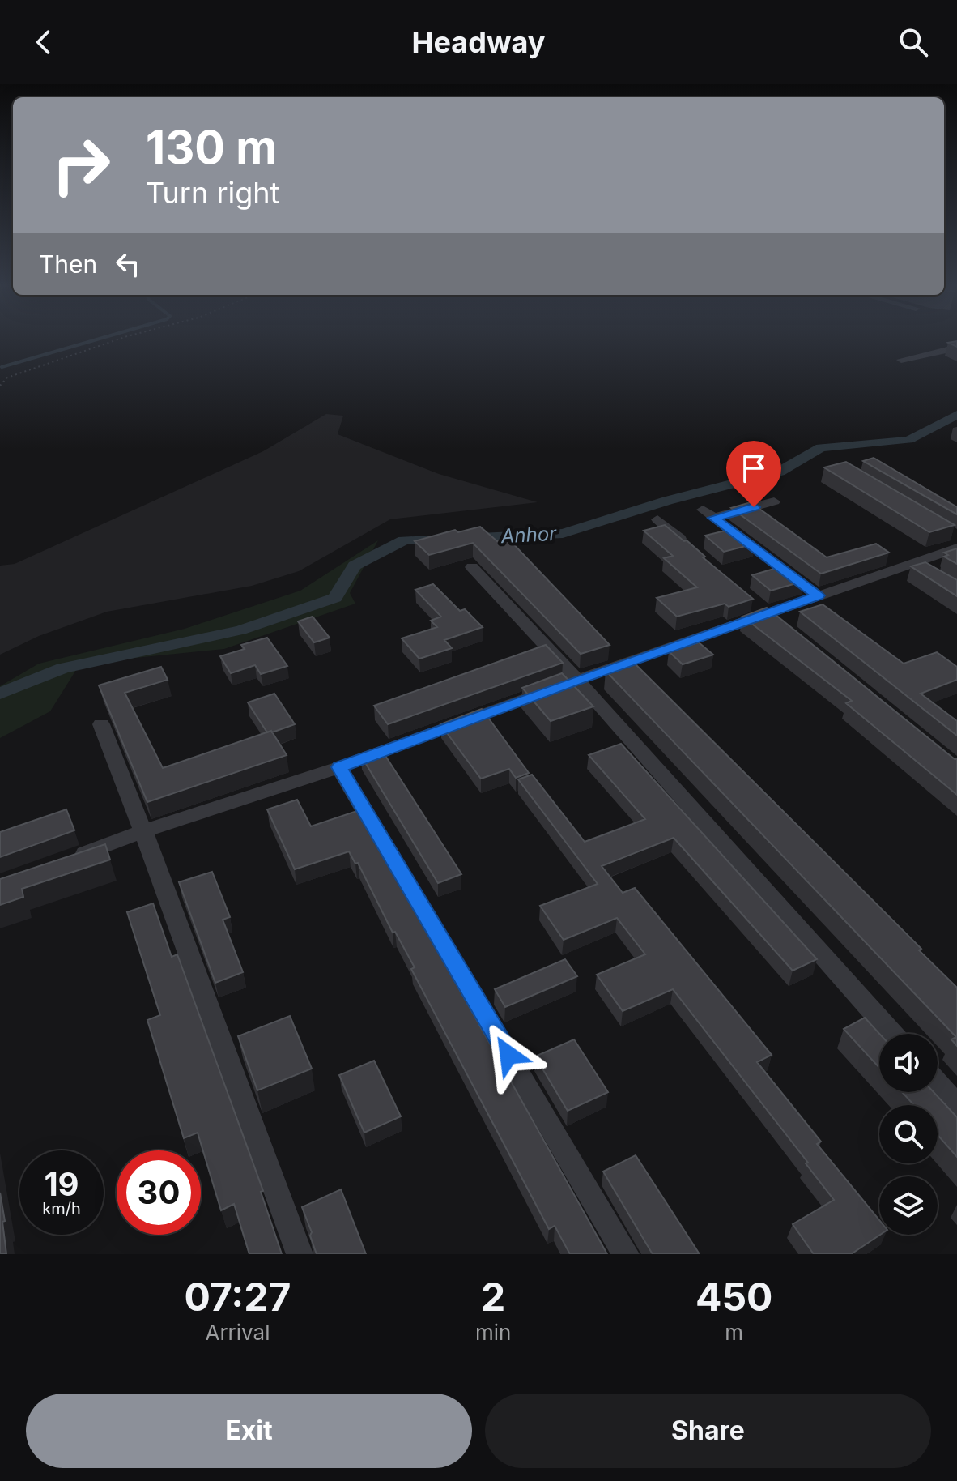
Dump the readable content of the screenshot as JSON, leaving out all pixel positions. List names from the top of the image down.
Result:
{
  "water": ["Anhor"],
  "page": {
    "header": "Headway",
    "turn": ["130 m", "Turn right"],
    "then": "Then",
    "speed": "19 km/h",
    "limit": "30",
    "eta": [
      "07:27",
      "Arrival",
      "2",
      "min",
      "450",
      "m"
    ],
    "buttons": ["Exit", "Share"]
  }
}
